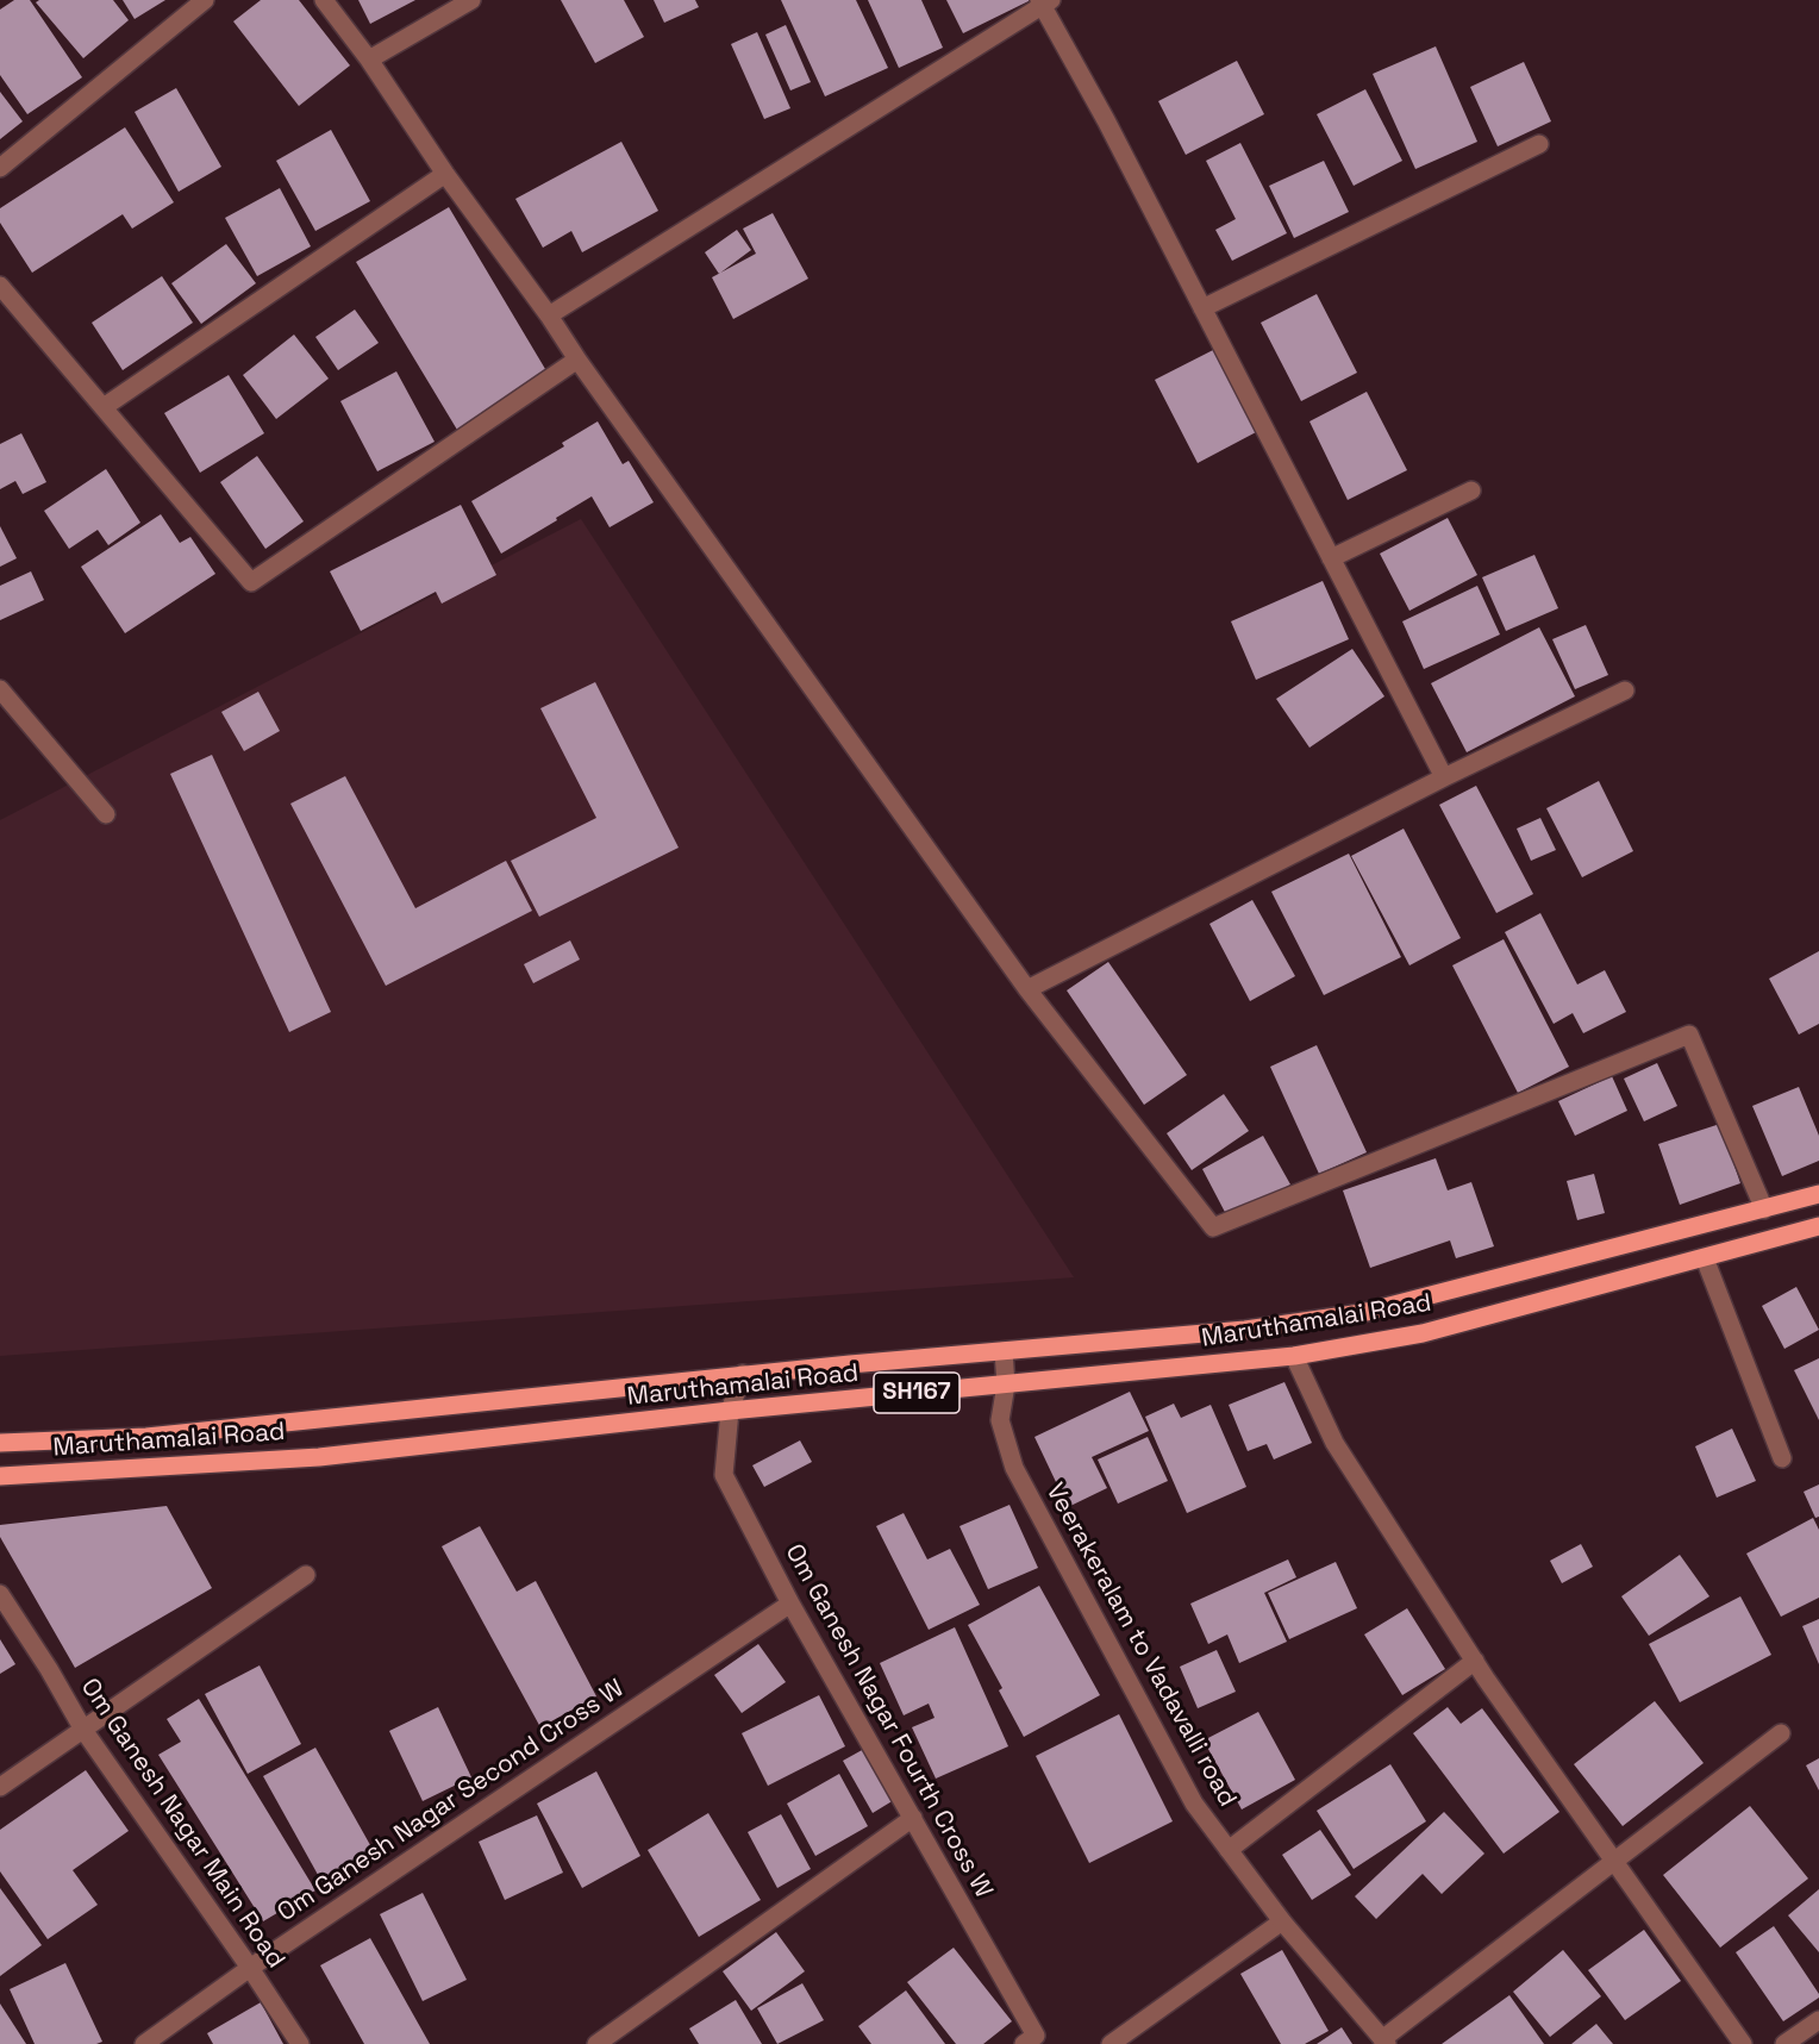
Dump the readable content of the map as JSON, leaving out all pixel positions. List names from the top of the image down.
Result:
{
  "streets": {
    "main road": ["Maruthamalai Road", "SH167"],
    "street": [
      "Veerakeralam to Vadavalli road",
      "Om Ganesh Nagar Fourth Cross W",
      "Om Ganesh Nagar Second Cross W",
      "Om Ganesh Nagar Main Road"
    ]
  },
  "crossings": [
    ["Maruthamalai Road", "Veerakeralam to Vadavalli road"],
    ["Maruthamalai Road", "Om Ganesh Nagar Fourth Cross W"],
    ["Om Ganesh Nagar Fourth Cross W", "Om Ganesh Nagar Second Cross W"],
    ["Om Ganesh Nagar Second Cross W", "Om Ganesh Nagar Main Road"]
  ]
}
